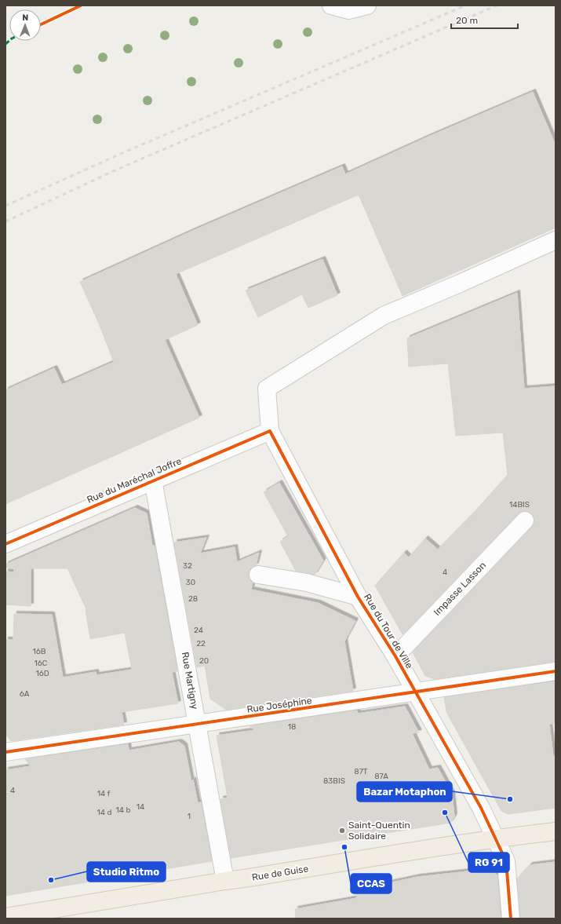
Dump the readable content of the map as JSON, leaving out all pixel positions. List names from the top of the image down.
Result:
{
  "streets": {
    "main road": ["Rue de Guise"],
    "street": [
      "Rue du Maréchal Joffre",
      "Impasse Lasson",
      "Rue du Tour de Ville",
      "Rue Martigny",
      "Rue Joséphine"
    ]
  },
  "crossings": [
    ["Rue du Maréchal Joffre", "Rue du Tour de Ville"],
    ["Rue du Maréchal Joffre", "Rue Martigny"],
    ["Impasse Lasson", "Rue du Tour de Ville"],
    ["Rue du Tour de Ville", "Rue Joséphine"],
    ["Rue du Tour de Ville", "Rue de Guise"],
    ["Rue Martigny", "Rue Joséphine"],
    ["Rue Martigny", "Rue de Guise"]
  ],
  "places": [
    "Bazar Motaphon",
    "RG 91",
    "Saint-Quentin Solidaire",
    "CCAS",
    "Studio Ritmo"
  ],
  "house_numbers": [
    "14BIS",
    "32",
    "4",
    "30",
    "28",
    "24",
    "22",
    "16B",
    "20",
    "16C",
    "16D",
    "6A",
    "18",
    "87T",
    "87A",
    "83BIS",
    "4",
    "14 f",
    "14",
    "14 b",
    "14 d",
    "1"
  ],
  "scale_bar": "20 m",
  "north": "top"
}
